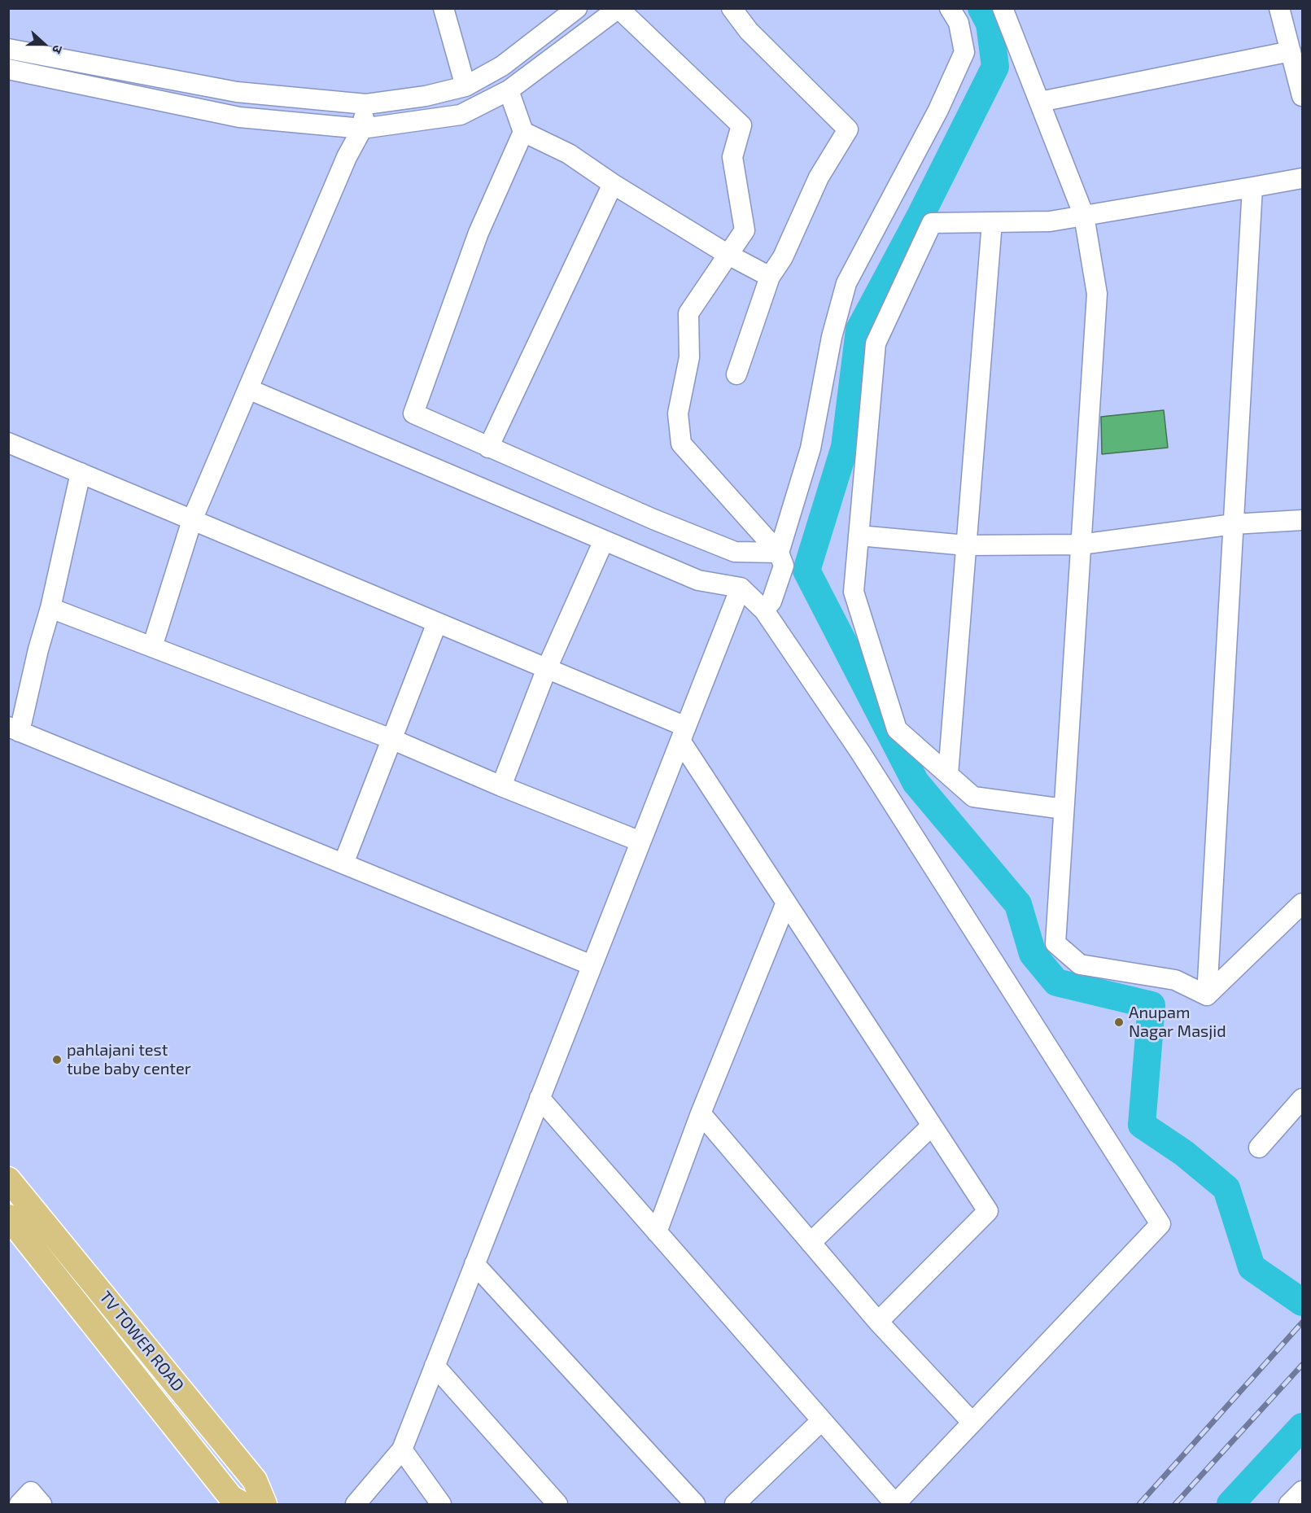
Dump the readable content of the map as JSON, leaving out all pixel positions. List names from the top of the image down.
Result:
{
  "streets": {
    "main road": ["TV TOWER ROAD"]
  },
  "places": ["Anupam Nagar Masjid", "pahlajani test tube baby center"],
  "north": "right"
}
